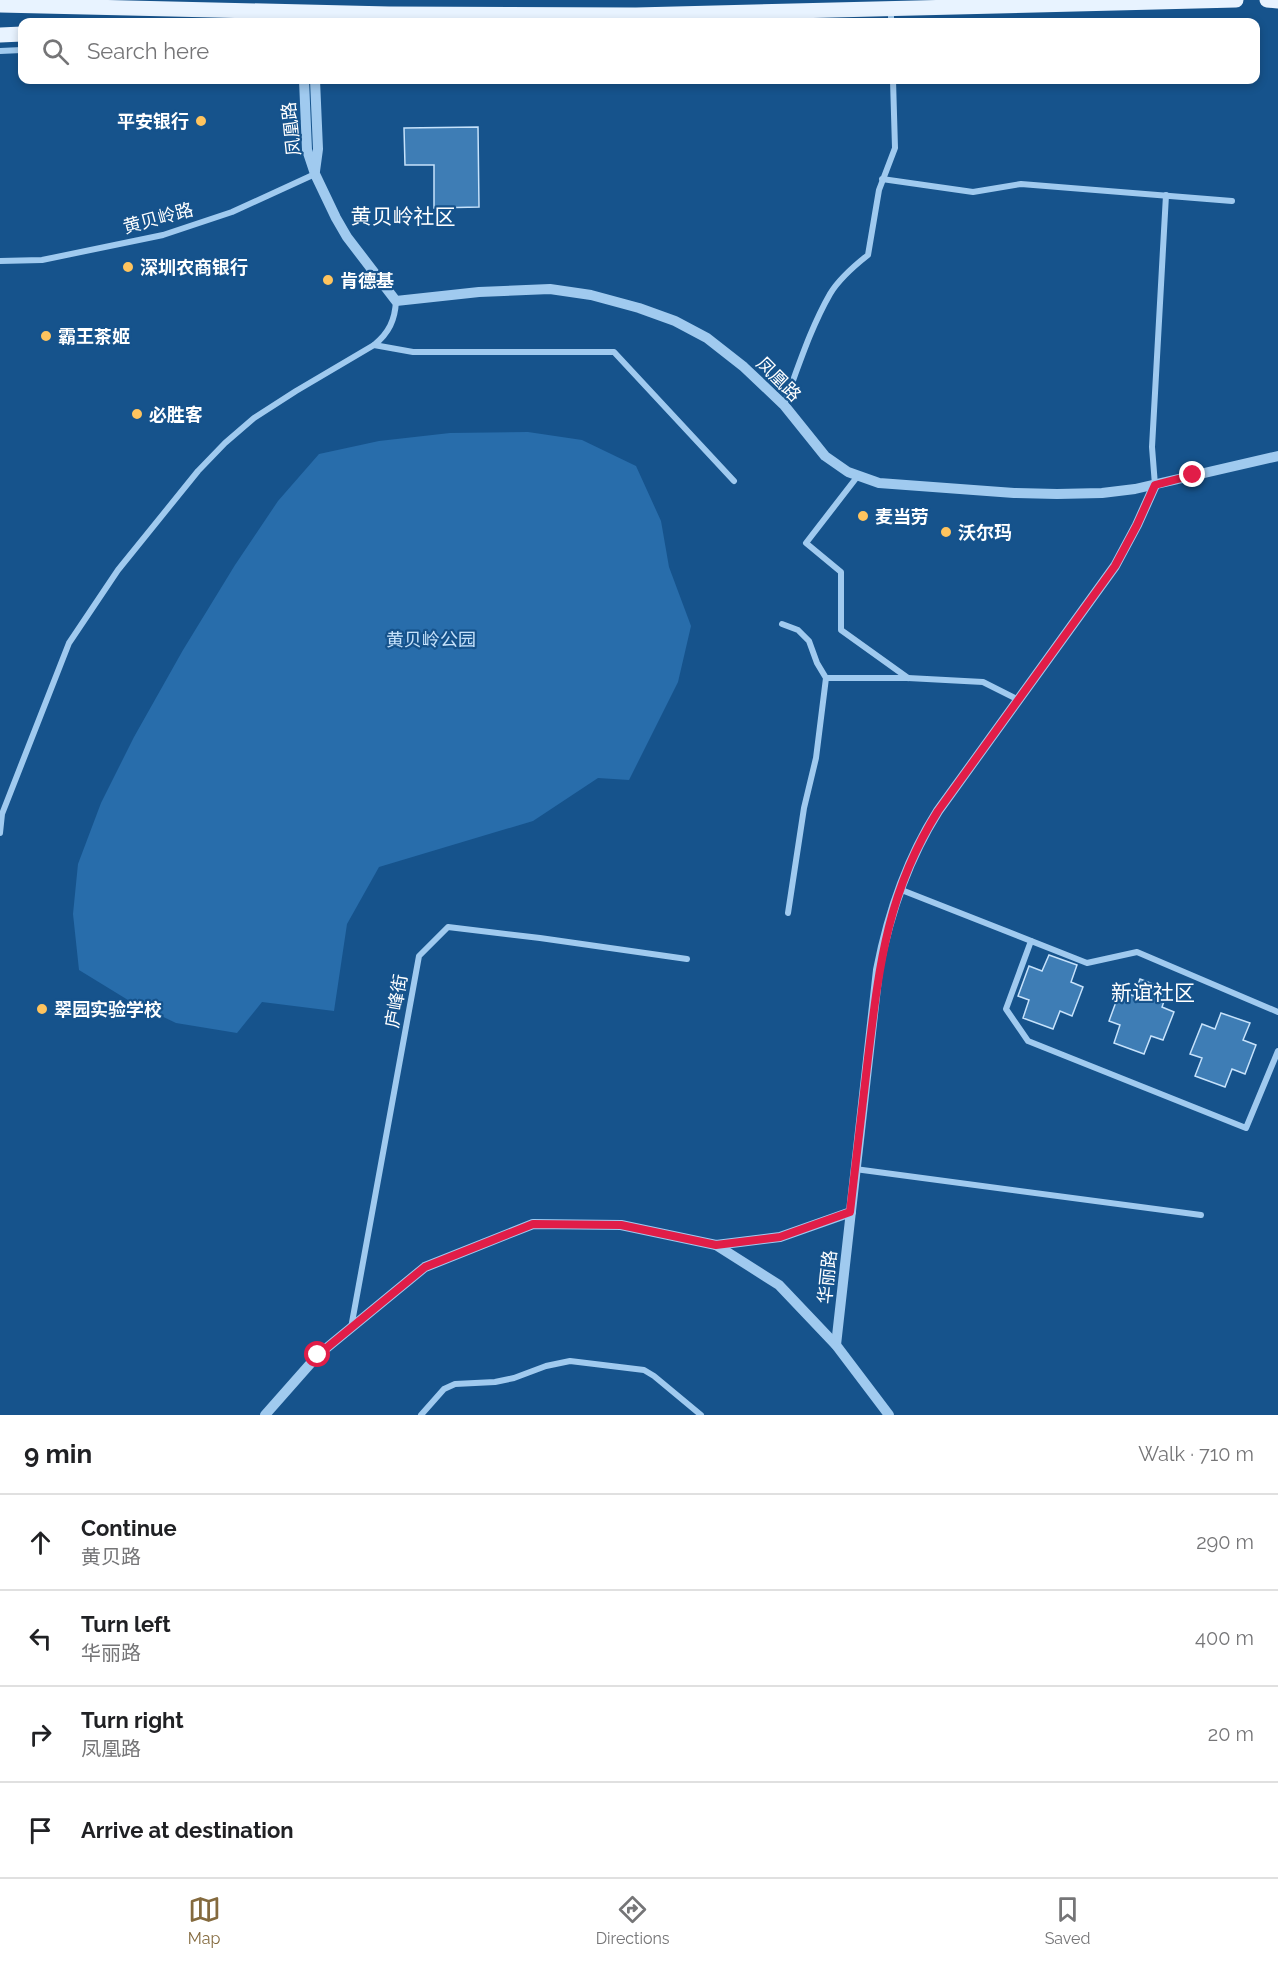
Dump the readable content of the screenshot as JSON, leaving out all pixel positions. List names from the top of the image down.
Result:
{
  "streets": {
    "street": [
      "凤凰路",
      "黄贝岭路",
      "庐峰街",
      "华丽路"
    ]
  },
  "crossings": [
    ["凤凰路", "黄贝岭路"],
    ["凤凰路", "华丽路"]
  ],
  "districts": ["黄贝岭社区", "新谊社区"],
  "parks": ["黄贝岭公园"],
  "places": [
    "平安银行",
    "深圳农商银行",
    "肯德基",
    "霸王茶姬",
    "必胜客",
    "麦当劳",
    "沃尔玛",
    "翠园实验学校"
  ],
  "page": {
    "search": "Search here",
    "heading": ["9 min", "Walk · 710 m"],
    "list": [
      ["Continue", "黄贝路", "290 m"],
      ["Turn left", "华丽路", "400 m"],
      ["Turn right", "凤凰路", "20 m"],
      "Arrive at destination"
    ],
    "nav": ["Map", "Directions", "Saved"]
  }
}
